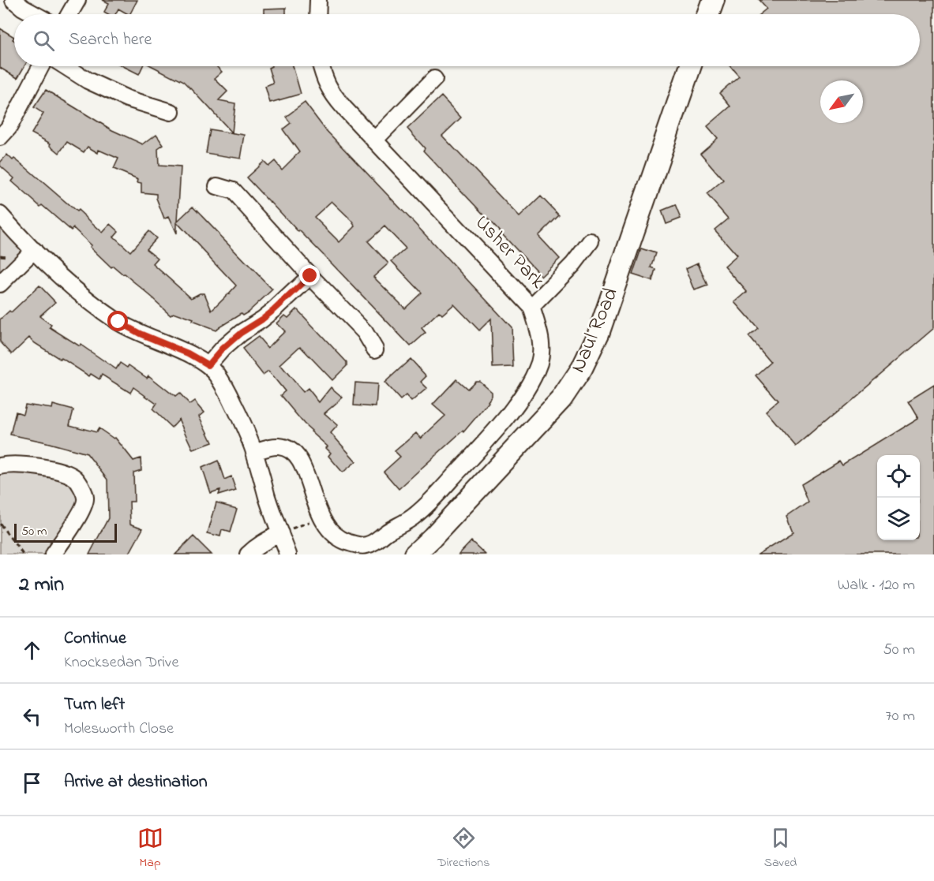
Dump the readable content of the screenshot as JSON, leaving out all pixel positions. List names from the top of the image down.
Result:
{
  "streets": {
    "main road": ["Naul Road"],
    "street": ["Usher Park"]
  },
  "scale_bar": "50 m",
  "north": "bottom left",
  "page": {
    "search": "Search here",
    "scale": "50 m",
    "heading": ["2 min", "Walk · 120 m"],
    "list": [
      ["Continue", "Knocksedan Drive", "50 m"],
      ["Turn left", "Molesworth Close", "70 m"],
      "Arrive at destination"
    ],
    "nav": ["Map", "Directions", "Saved"]
  }
}
